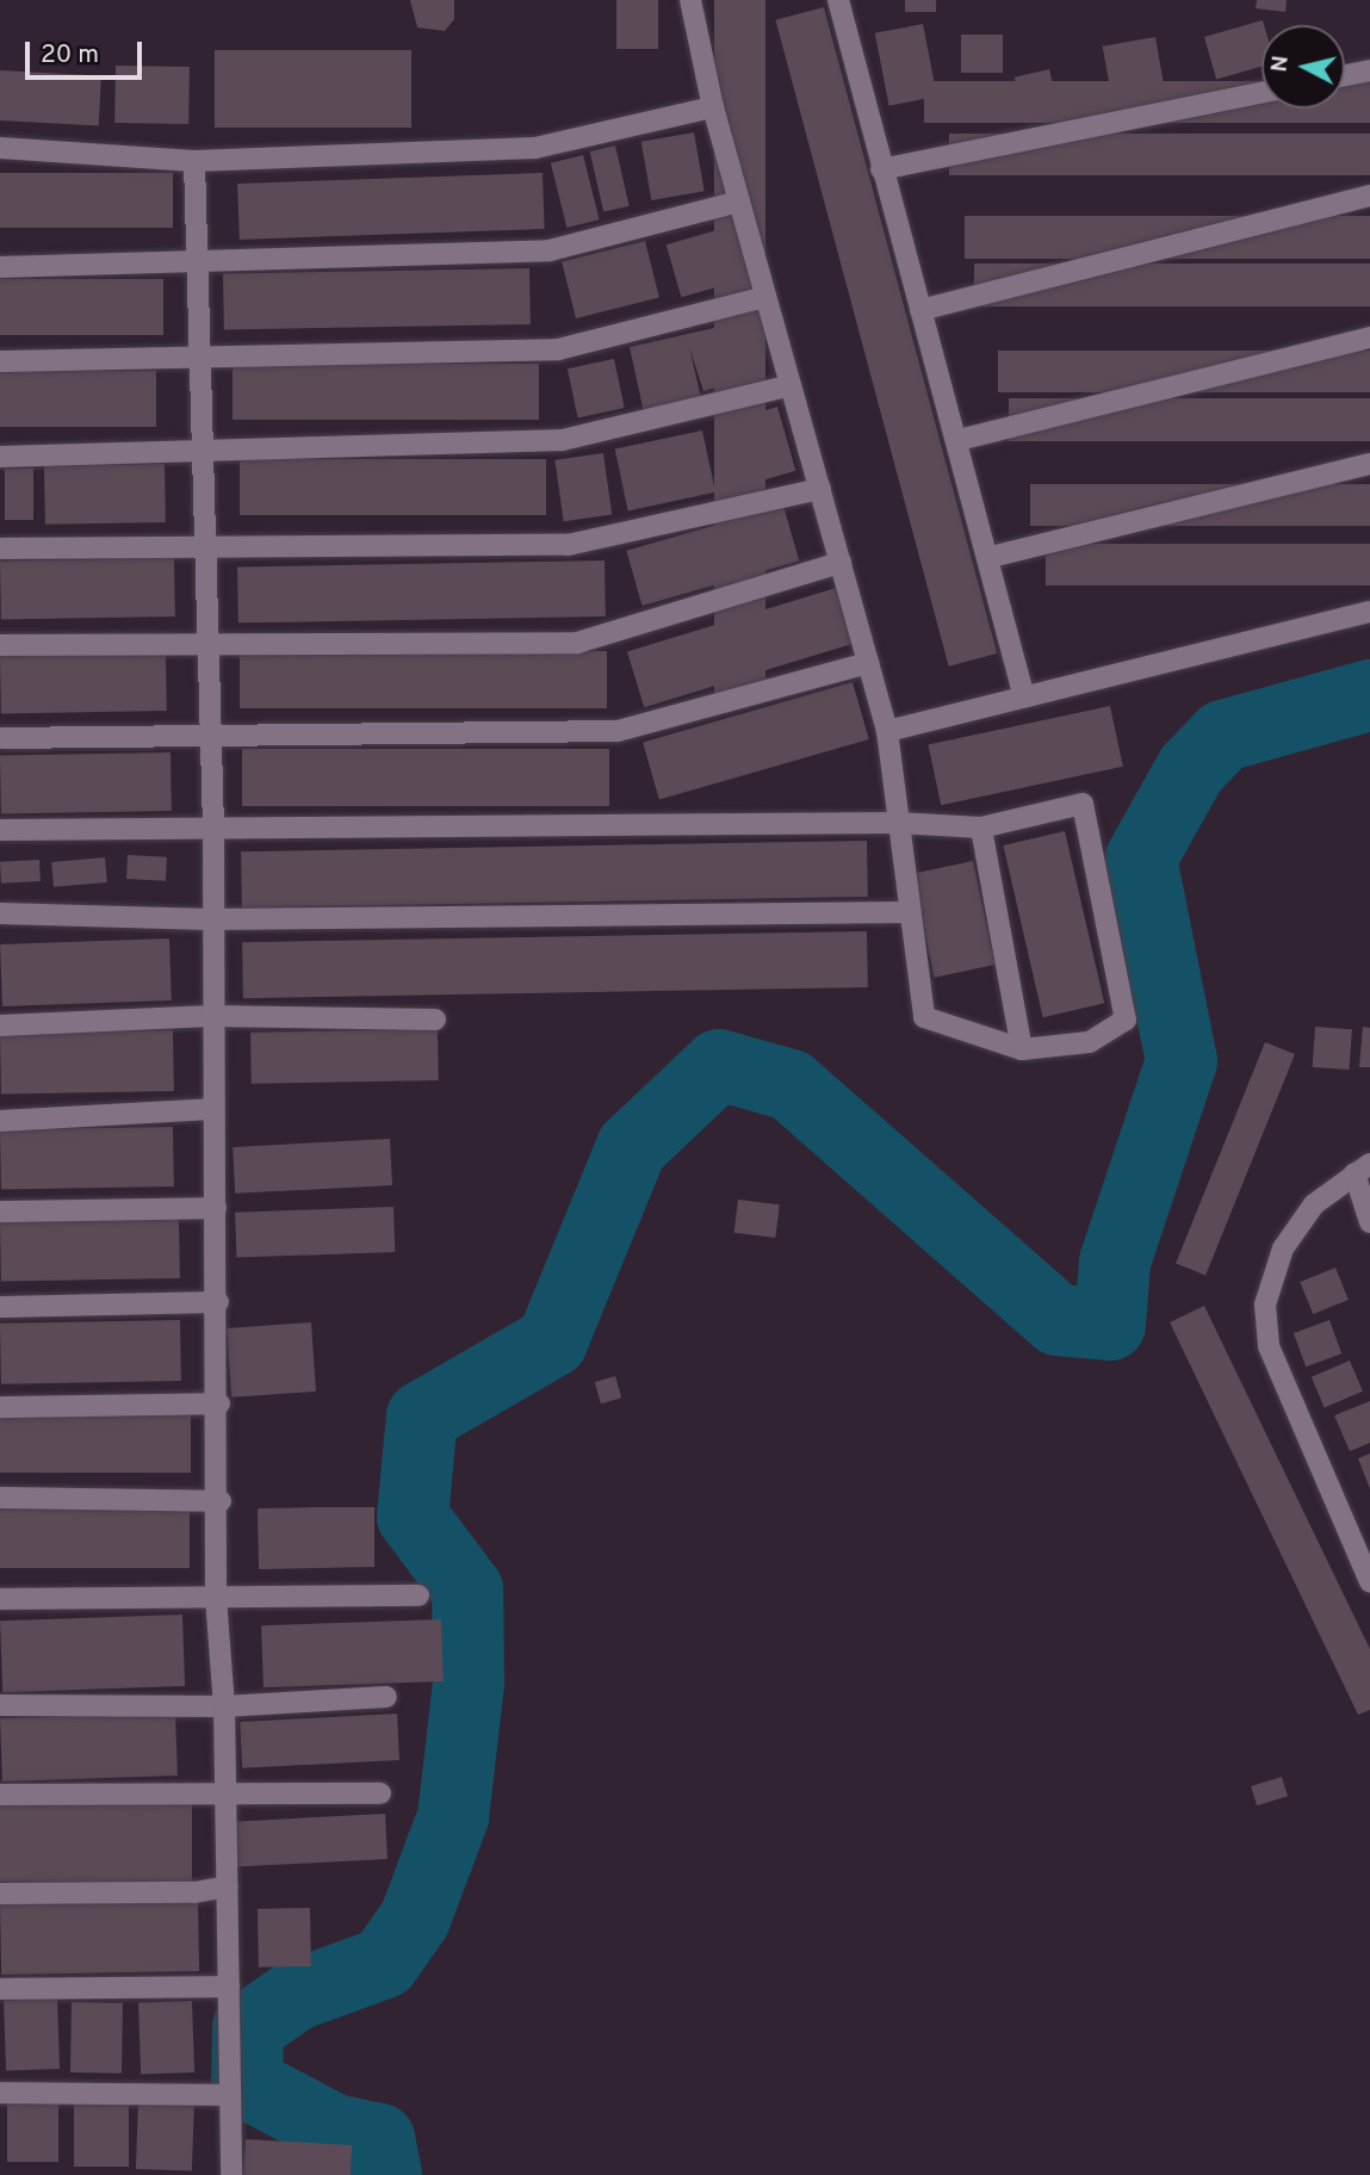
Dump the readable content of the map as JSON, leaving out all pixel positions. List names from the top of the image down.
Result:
{
  "scale_bar": "20 m",
  "north": "left"
}
